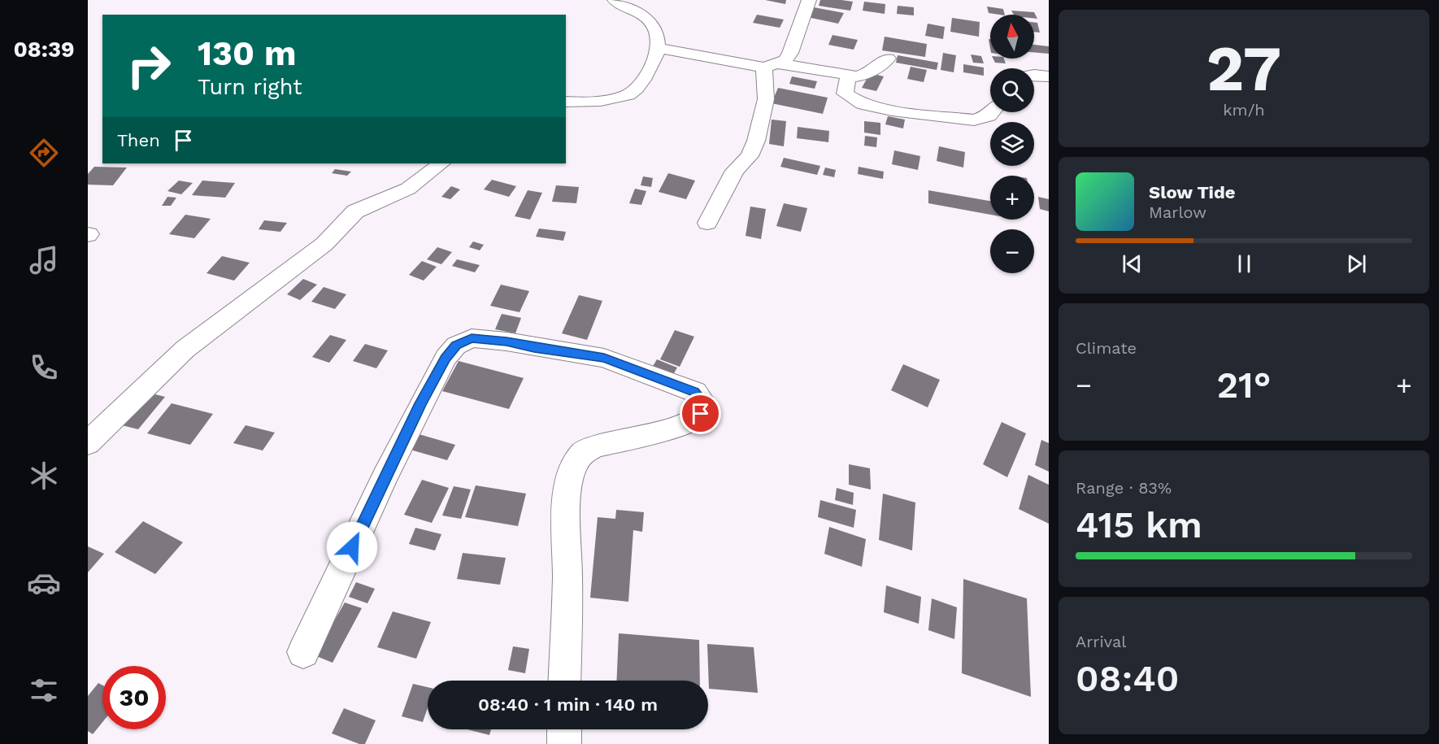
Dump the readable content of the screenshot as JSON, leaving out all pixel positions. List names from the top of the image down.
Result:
{
  "north": "top",
  "page": {
    "tabs": "08:39",
    "tile": [
      ["27", "km/h"],
      "Climate",
      ["Range · 83%", "415 km"],
      ["Arrival", "08:40"]
    ],
    "map_buttons": ["+", "−"],
    "turn": ["130 m", "Turn right"],
    "then": "Then",
    "song": ["Slow Tide", "Marlow"],
    "heat": ["−", "21°", "+"],
    "limit": "30",
    "trip": "08:40 · 1 min · 140 m"
  }
}
